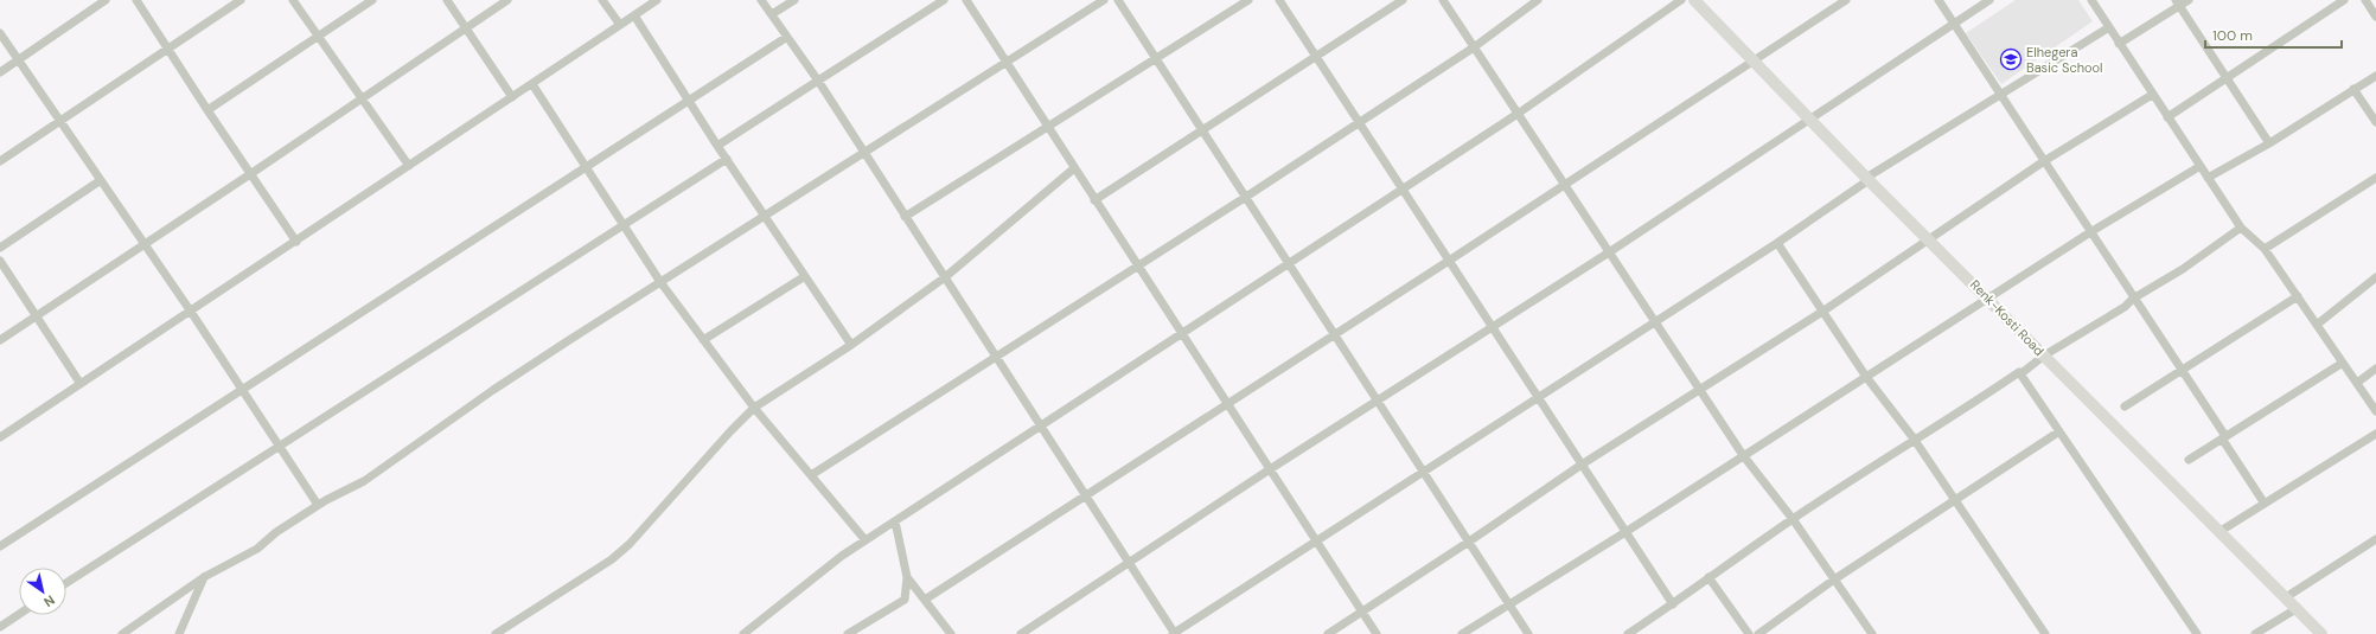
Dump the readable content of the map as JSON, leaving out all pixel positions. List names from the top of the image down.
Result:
{
  "streets": {
    "main road": ["Renk-Kosti Road"]
  },
  "places": {
    "school or university": ["Elhegera Basic School"]
  },
  "scale_bar": "100 m",
  "north": "bottom right"
}
